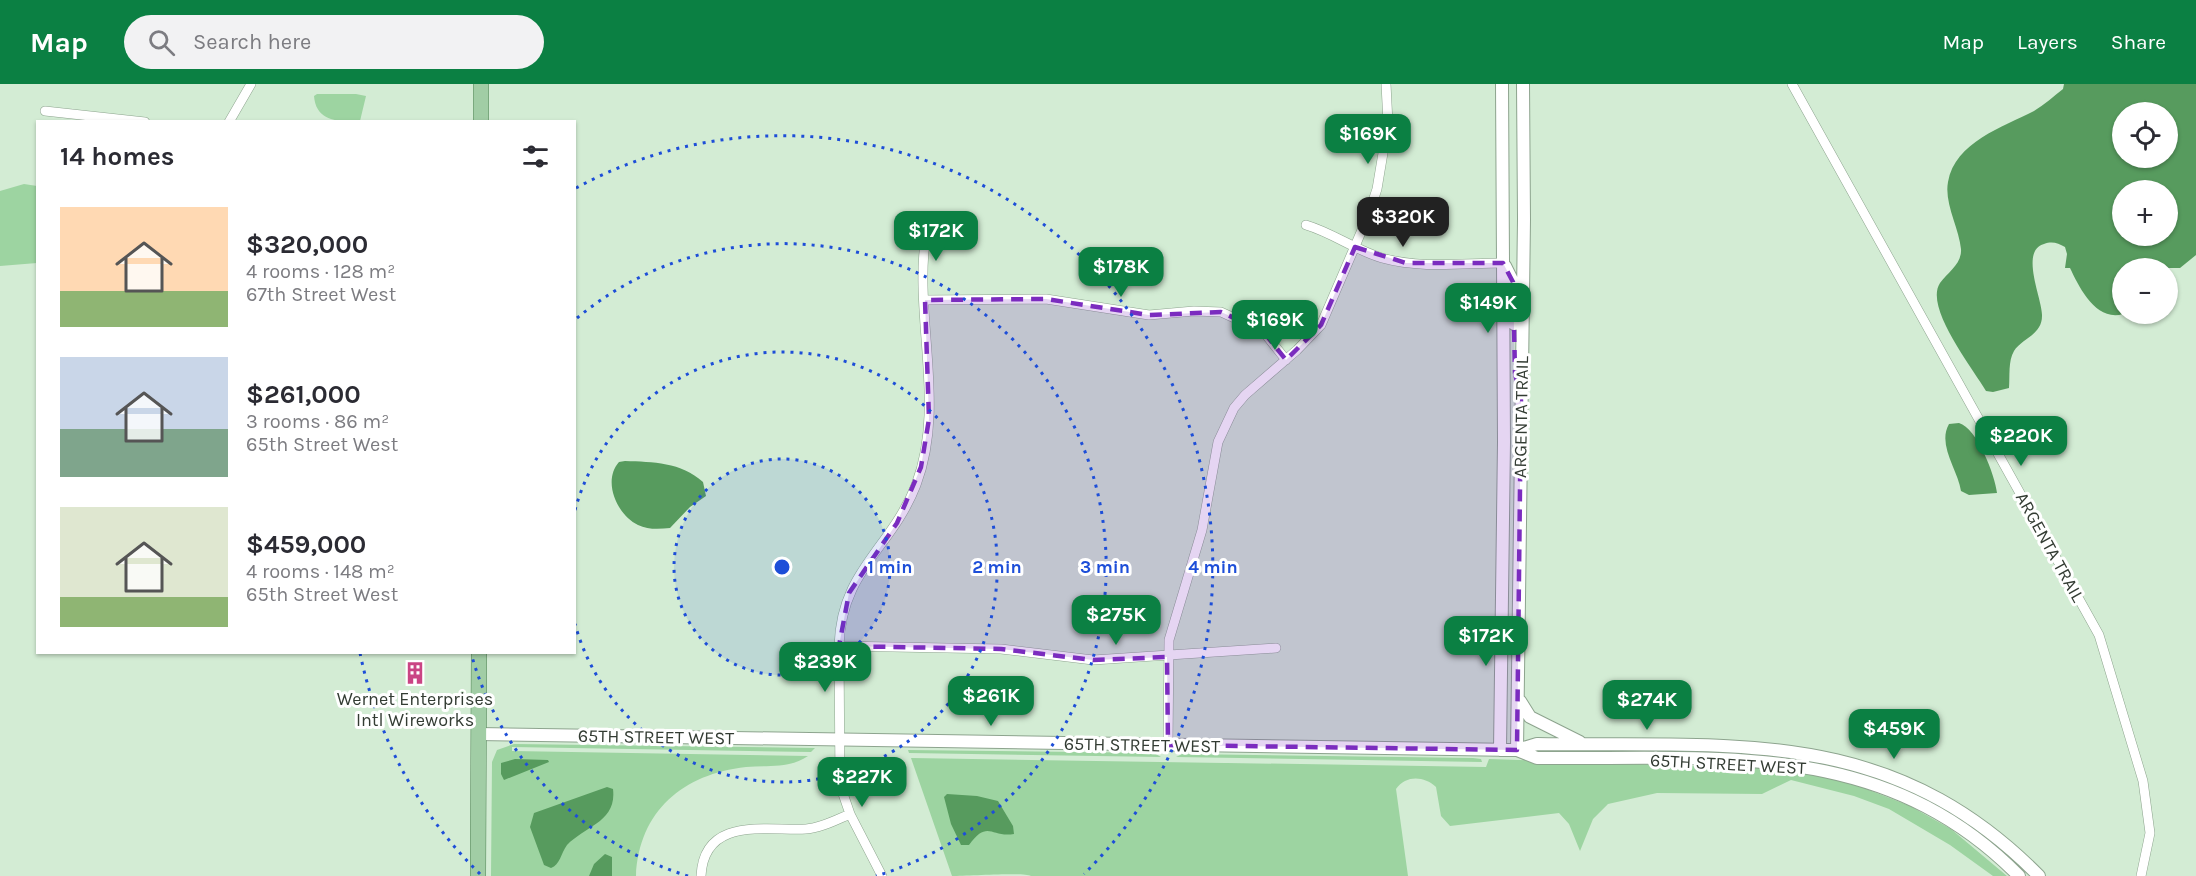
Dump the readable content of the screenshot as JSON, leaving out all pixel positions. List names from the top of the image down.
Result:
{
  "streets": {
    "street": ["ARGENTA TRAIL", "65TH STREET WEST"]
  },
  "crossings": [
    ["ARGENTA TRAIL", "65TH STREET WEST"]
  ],
  "places": {
    "building": ["Wernet Enterprises Intl Wireworks"]
  },
  "page": {
    "header": "Map",
    "search": "Search here",
    "nav": ["Map", "Layers", "Share"],
    "map_buttons": ["+", "−"],
    "price": [
      "$169K",
      "$320K",
      "$172K",
      "$178K",
      "$149K",
      "$169K",
      "$220K",
      "$275K",
      "$172K",
      "$239K",
      "$261K",
      "$274K",
      "$459K",
      "$227K"
    ],
    "heading": "14 homes",
    "list": [
      {
        "name": "$320,000",
        "note": "4 rooms · 128 m² · 67th Street West"
      },
      {
        "name": "$261,000",
        "note": "3 rooms · 86 m² · 65th Street West"
      },
      {
        "name": "$459,000",
        "note": "4 rooms · 148 m² · 65th Street West"
      }
    ]
  },
  "rings": [
    "1 min",
    "2 min",
    "3 min",
    "4 min"
  ]
}
